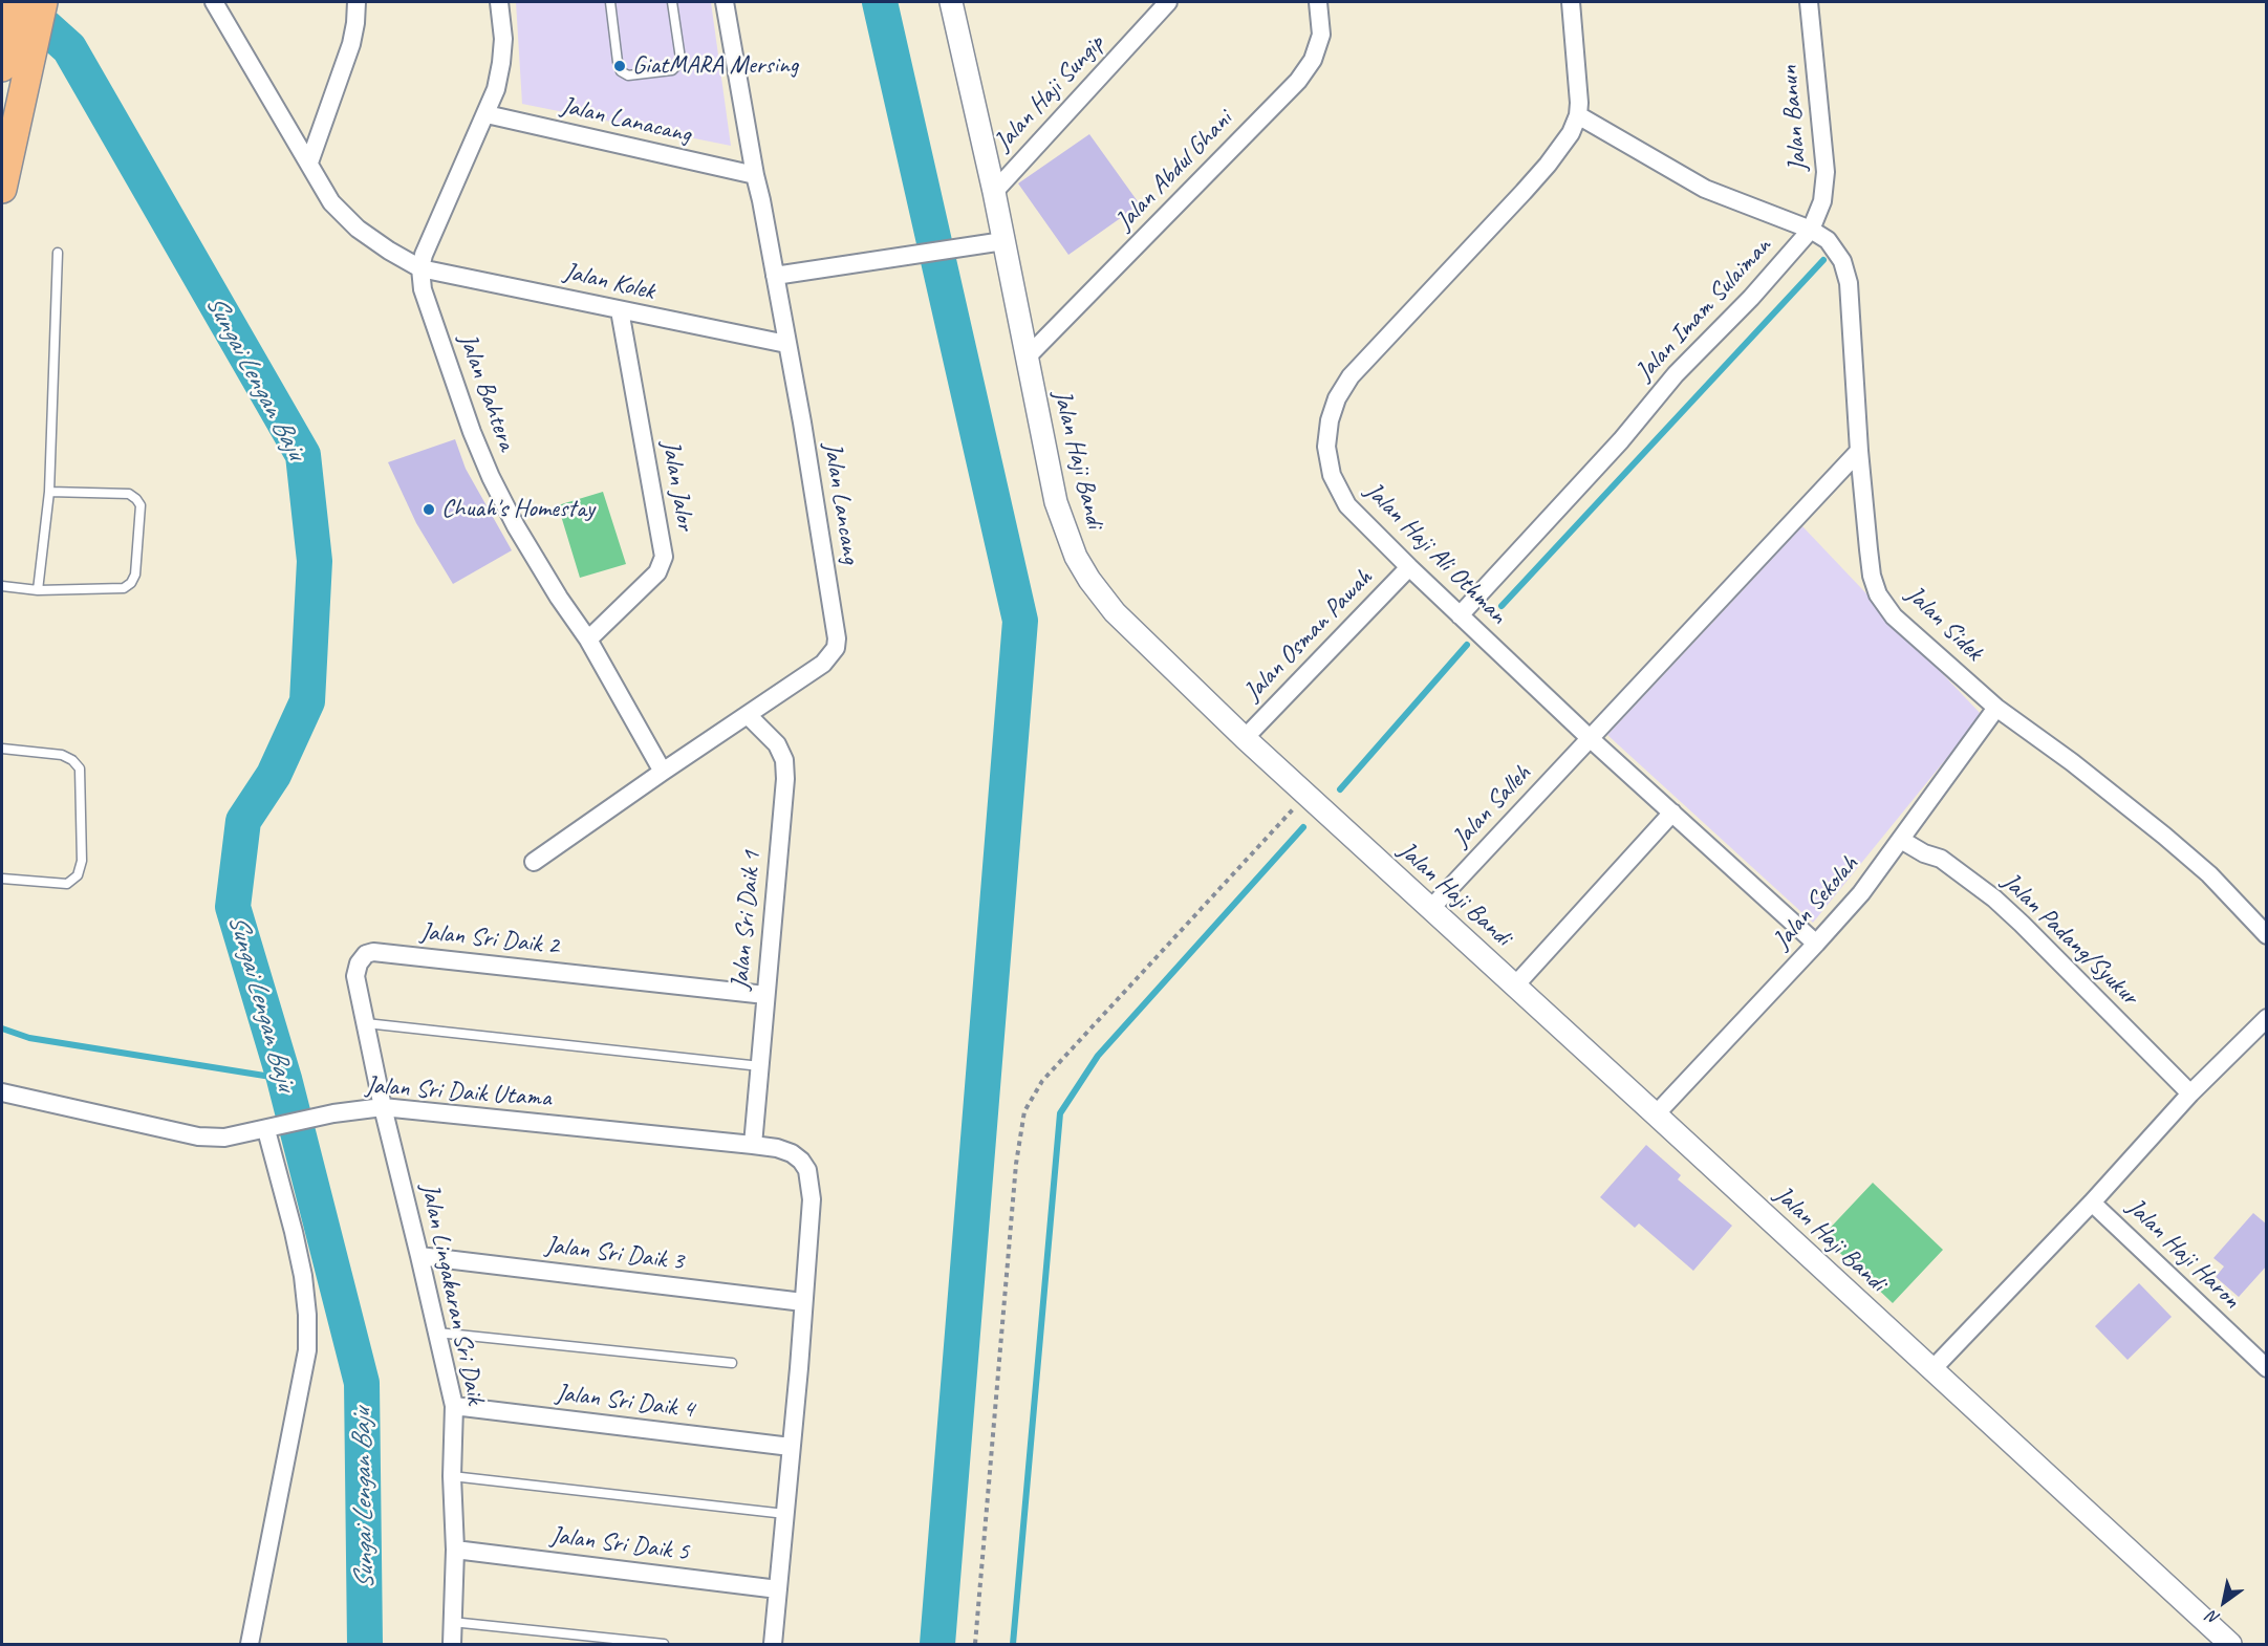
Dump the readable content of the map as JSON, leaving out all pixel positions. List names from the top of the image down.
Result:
{
  "streets": {
    "street": [
      "Jalan Haji Sungip",
      "Jalan Banun",
      "Jalan Lanacang",
      "Jalan Abdul Ghani",
      "Jalan Kolek",
      "Jalan Imam Sulaiman",
      "Jalan Bahtera",
      "Jalan Haji Bandi",
      "Jalan Jalor",
      "Jalan Lancang",
      "Jalan Haji Ali Othman",
      "Jalan Sidek",
      "Jalan Osman Pawah",
      "Jalan Salleh",
      "Jalan Sekolah",
      "Jalan Sri Daik 1",
      "Jalan Sri Daik 2",
      "Jalan Padang/Syukur",
      "Jalan Sri Daik Utama",
      "Jalan Sri Daik 3",
      "Jalan Haji Haron",
      "Jalan Lingakaran Sri Daik",
      "Jalan Sri Daik 4",
      "Jalan Sri Daik 5"
    ]
  },
  "crossings": [
    ["Jalan Haji Sungip", "Jalan Haji Bandi"],
    ["Jalan Banun", "Jalan Imam Sulaiman"],
    ["Jalan Banun", "Jalan Sidek"],
    ["Jalan Lanacang", "Jalan Bahtera"],
    ["Jalan Lanacang", "Jalan Lancang"],
    ["Jalan Abdul Ghani", "Jalan Haji Bandi"],
    ["Jalan Kolek", "Jalan Bahtera"],
    ["Jalan Kolek", "Jalan Jalor"],
    ["Jalan Kolek", "Jalan Lancang"],
    ["Jalan Imam Sulaiman", "Jalan Haji Ali Othman"],
    ["Jalan Imam Sulaiman", "Jalan Sidek"],
    ["Jalan Bahtera", "Jalan Jalor"],
    ["Jalan Bahtera", "Jalan Lancang"],
    ["Jalan Haji Bandi", "Jalan Osman Pawah"],
    ["Jalan Haji Bandi", "Jalan Salleh"],
    ["Jalan Haji Bandi", "Jalan Sekolah"],
    ["Jalan Lancang", "Jalan Sri Daik 1"],
    ["Jalan Haji Ali Othman", "Jalan Osman Pawah"],
    ["Jalan Haji Ali Othman", "Jalan Salleh"],
    ["Jalan Haji Ali Othman", "Jalan Sekolah"],
    ["Jalan Sidek", "Jalan Salleh"],
    ["Jalan Sidek", "Jalan Sekolah"],
    ["Jalan Sekolah", "Jalan Padang/Syukur"],
    ["Jalan Sri Daik 1", "Jalan Sri Daik 2"],
    ["Jalan Sri Daik 1", "Jalan Sri Daik Utama"],
    ["Jalan Sri Daik 2", "Jalan Sri Daik Utama"],
    ["Jalan Sri Daik 2", "Jalan Lingakaran Sri Daik"],
    ["Jalan Sri Daik Utama", "Jalan Sri Daik 3"],
    ["Jalan Sri Daik Utama", "Jalan Lingakaran Sri Daik"],
    ["Jalan Sri Daik 3", "Jalan Lingakaran Sri Daik"],
    ["Jalan Lingakaran Sri Daik", "Jalan Sri Daik 4"],
    ["Jalan Lingakaran Sri Daik", "Jalan Sri Daik 5"]
  ],
  "water": ["Sungai Lengan Baju"],
  "places": ["GiatMARA Mersing", "Chuah's Homestay"],
  "north": "bottom left"
}
